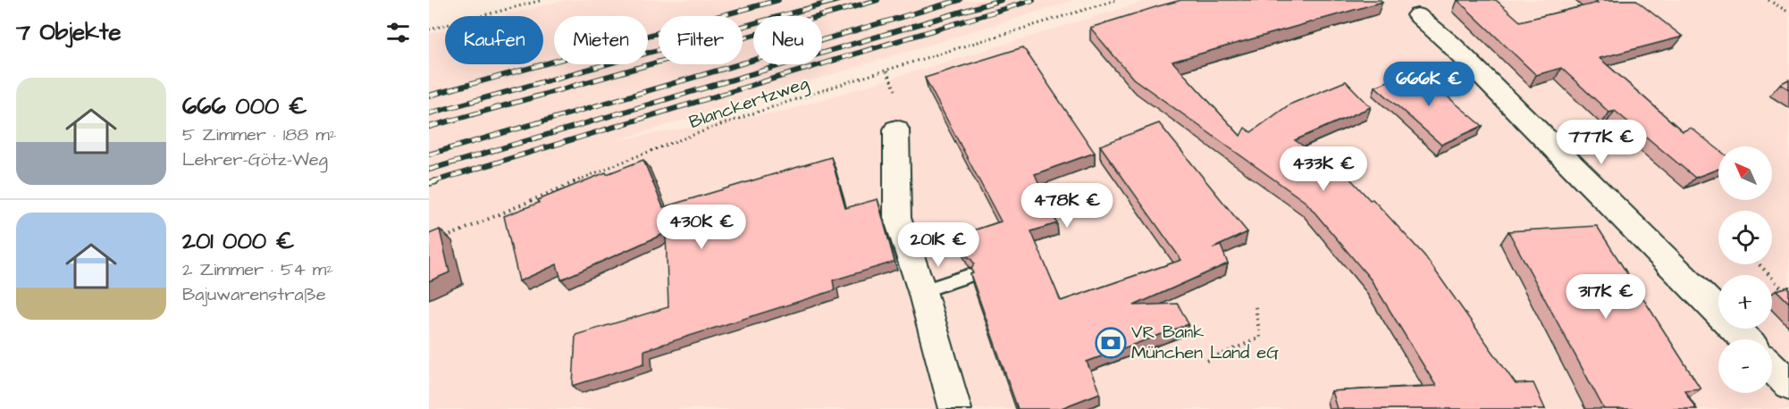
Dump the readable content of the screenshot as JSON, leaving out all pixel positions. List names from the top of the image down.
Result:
{
  "streets": {
    "path": ["Blanckertzweg"]
  },
  "places": {
    "bank": ["VR Bank München Land eG"]
  },
  "north": "top left",
  "page": {
    "heading": "7 Objekte",
    "chip": [
      "Kaufen",
      "Mieten",
      "Filter",
      "Neu"
    ],
    "price": [
      "666K €",
      "777K €",
      "433K €",
      "478K €",
      "430K €",
      "201K €",
      "317K €"
    ],
    "list": [
      {
        "name": "666 000 €",
        "note": "5 Zimmer · 188 m² · Lehrer-Götz-Weg"
      },
      {
        "name": "201 000 €",
        "note": "2 Zimmer · 54 m² · Bajuwarenstraße"
      }
    ],
    "map_buttons": ["+", "−"]
  }
}
